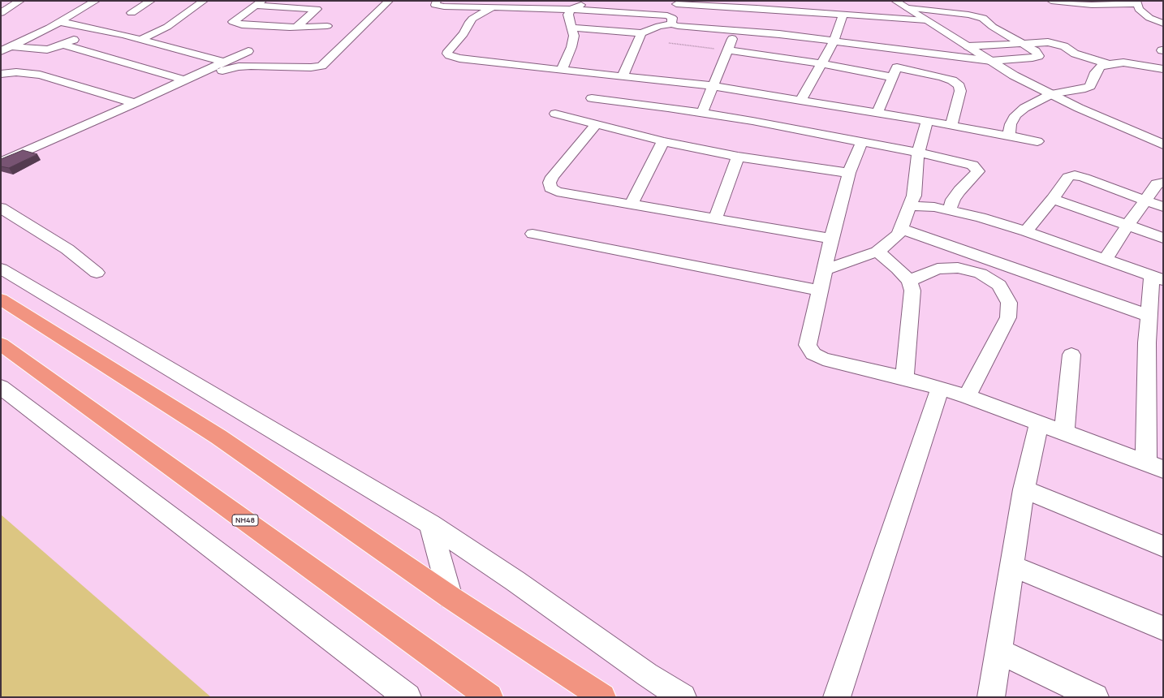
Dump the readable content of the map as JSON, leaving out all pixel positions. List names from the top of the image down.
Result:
{
  "streets": {
    "highway": ["NH48"]
  }
}
